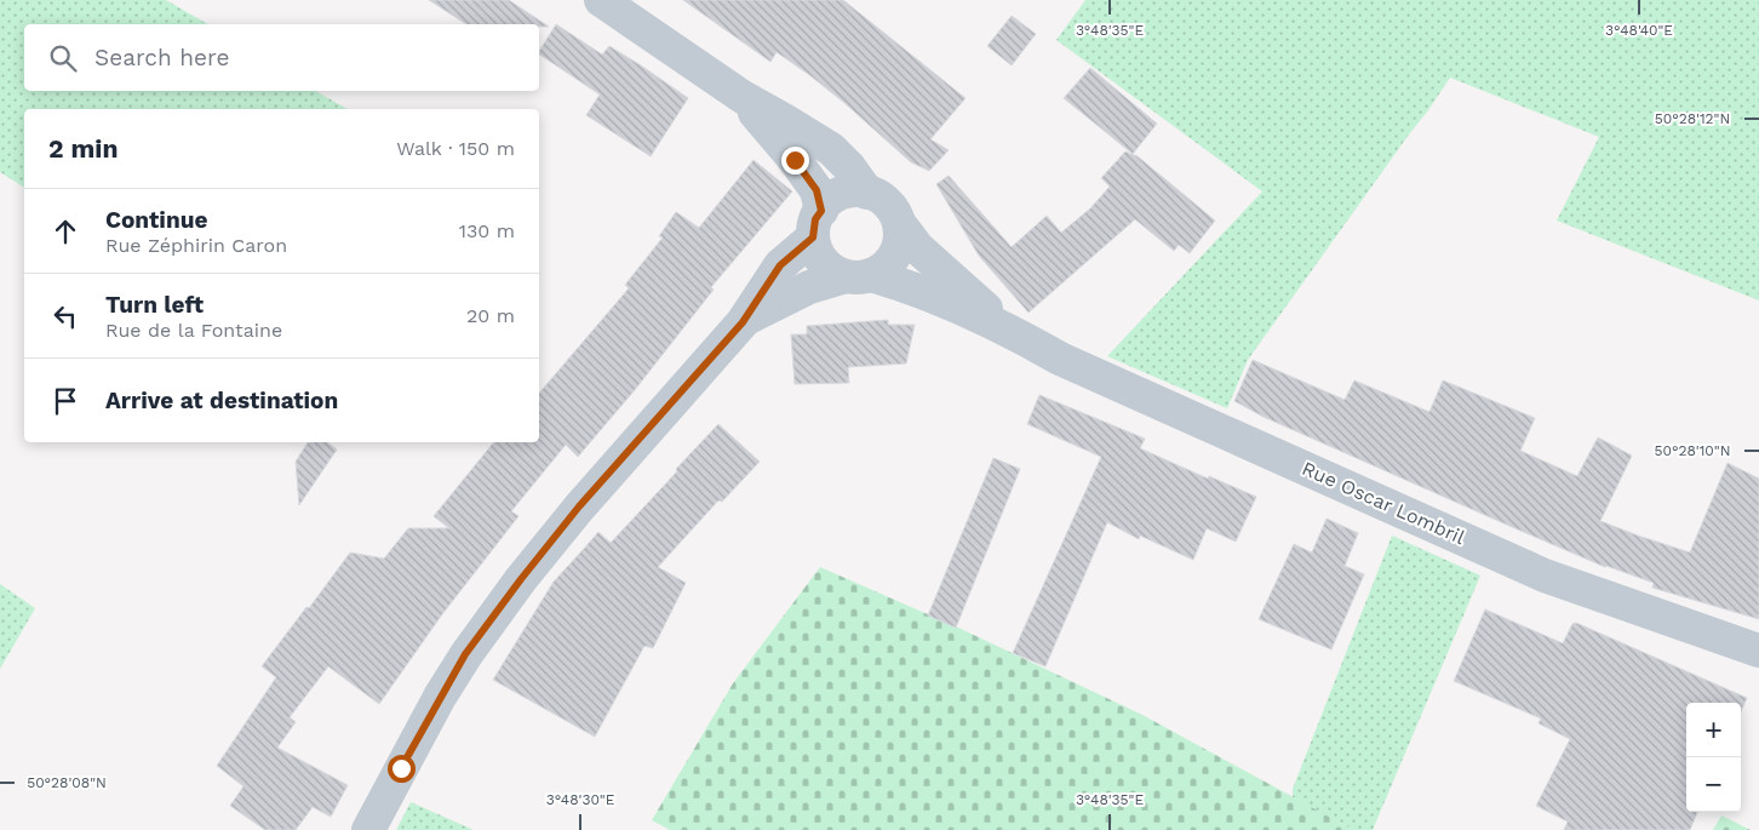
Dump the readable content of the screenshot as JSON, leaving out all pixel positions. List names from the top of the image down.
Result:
{
  "streets": {
    "street": ["Rue Oscar Lombril"]
  },
  "page": {
    "search": "Search here",
    "heading": ["2 min", "Walk · 150 m"],
    "list": [
      ["Continue", "Rue Zéphirin Caron", "130 m"],
      ["Turn left", "Rue de la Fontaine", "20 m"],
      "Arrive at destination"
    ],
    "map_buttons": ["+", "−"]
  },
  "coordinates": [
    "3°48'35\"E",
    "3°48'40\"E",
    "50°28'12\"N",
    "50°28'10\"N",
    "50°28'08\"N",
    "3°48'30\"E"
  ]
}
